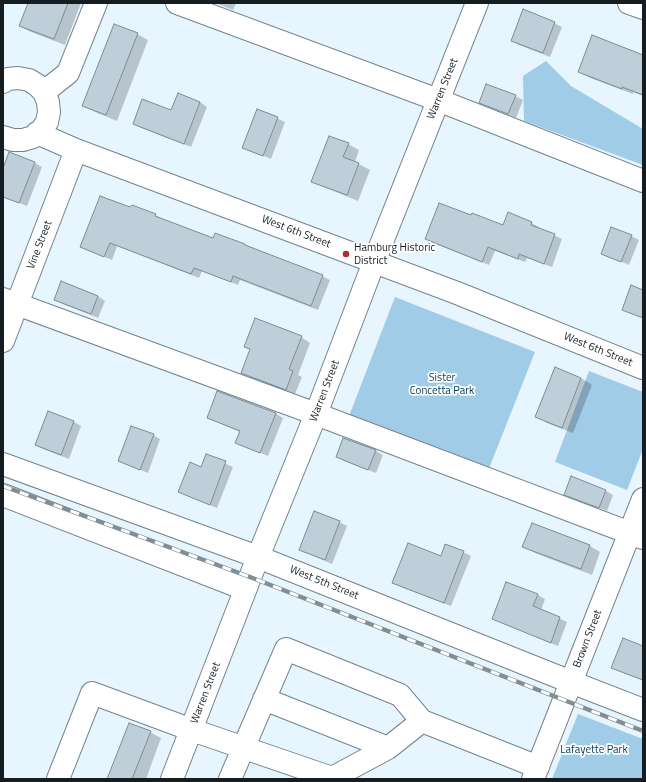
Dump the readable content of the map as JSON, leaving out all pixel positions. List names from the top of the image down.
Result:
{
  "streets": {
    "street": [
      "Warren Street",
      "West 6th Street",
      "Vine Street",
      "West 5th Street",
      "Brown Street"
    ]
  },
  "crossings": [
    ["Warren Street", "West 6th Street"],
    ["Warren Street", "West 5th Street"],
    ["West 6th Street", "Vine Street"],
    ["West 5th Street", "Brown Street"]
  ],
  "parks": ["Sister Concetta Park", "Lafayette Park"],
  "places": ["Hamburg Historic District"]
}
